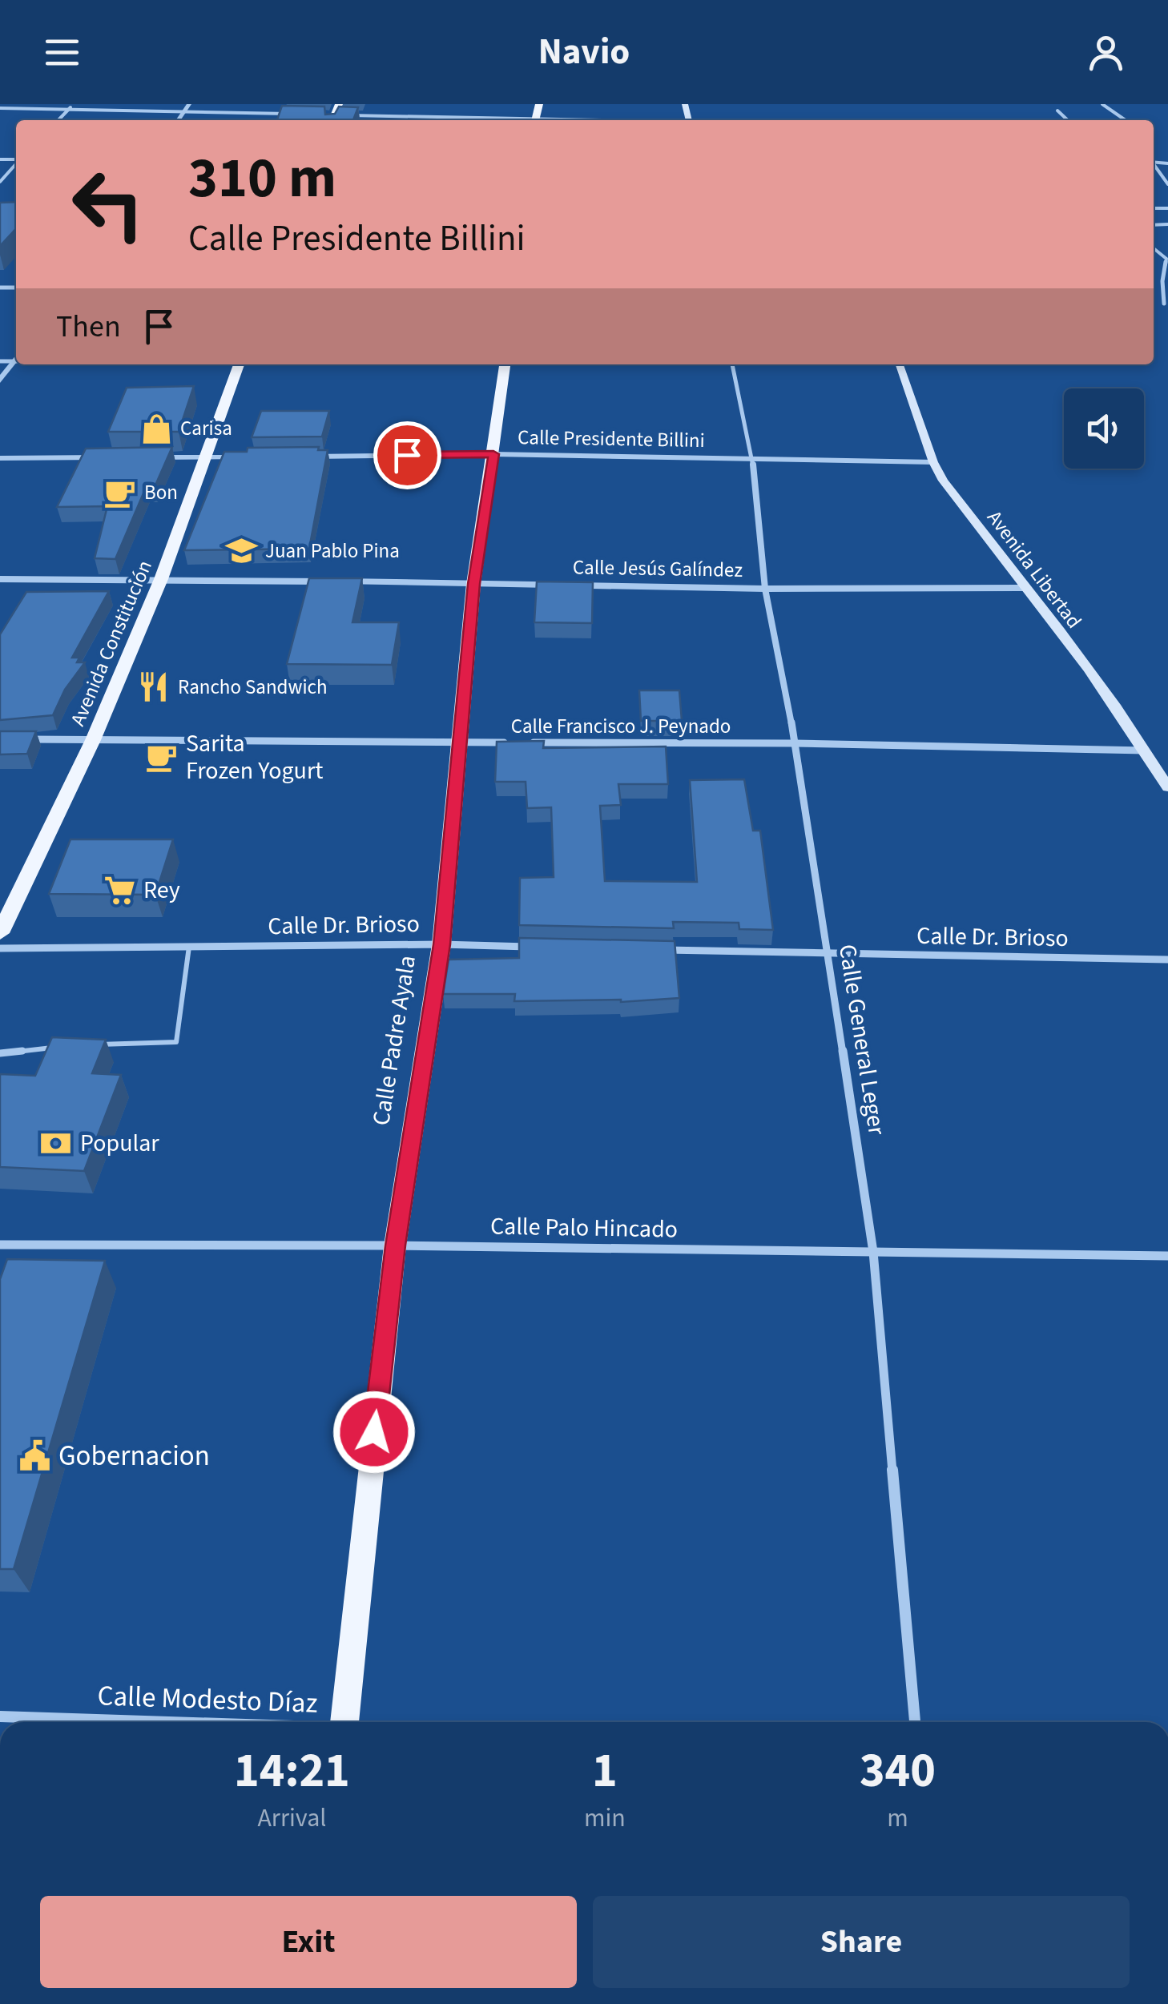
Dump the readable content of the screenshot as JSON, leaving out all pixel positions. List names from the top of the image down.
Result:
{
  "streets": {
    "main road": ["Avenida Libertad", "Avenida Constitución", "Calle Padre Ayala"],
    "street": [
      "Calle Presidente Billini",
      "Calle Jesús Galíndez",
      "Calle Francisco J. Peynado",
      "Calle Dr. Brioso",
      "Calle General Leger",
      "Calle Palo Hincado",
      "Calle Modesto Díaz"
    ]
  },
  "crossings": [
    ["Calle Presidente Billini", "Avenida Libertad"],
    ["Calle Presidente Billini", "Calle General Leger"],
    ["Calle Presidente Billini", "Calle Padre Ayala"],
    ["Calle Jesús Galíndez", "Avenida Libertad"],
    ["Calle Jesús Galíndez", "Avenida Constitución"],
    ["Calle Jesús Galíndez", "Calle General Leger"],
    ["Calle Jesús Galíndez", "Calle Padre Ayala"],
    ["Avenida Libertad", "Calle Francisco J. Peynado"],
    ["Avenida Constitución", "Calle Francisco J. Peynado"],
    ["Calle Francisco J. Peynado", "Calle General Leger"],
    ["Calle Francisco J. Peynado", "Calle Padre Ayala"],
    ["Calle Dr. Brioso", "Calle General Leger"],
    ["Calle Dr. Brioso", "Calle Padre Ayala"],
    ["Calle General Leger", "Calle Palo Hincado"],
    ["Calle Padre Ayala", "Calle Palo Hincado"]
  ],
  "places": {
    "shop": ["Carisa"],
    "cafe": ["Bon", "Sarita Frozen Yogurt"],
    "school or university": ["Juan Pablo Pina"],
    "restaurant": ["Rancho Sandwich"],
    "supermarket": ["Rey"],
    "bank": ["Popular"],
    "public building": ["Gobernacion"]
  },
  "page": {
    "header": "Navio",
    "turn": ["310 m", "Calle Presidente Billini"],
    "then": "Then",
    "eta": [
      "14:21",
      "Arrival",
      "1",
      "min",
      "340",
      "m"
    ],
    "buttons": ["Exit", "Share"]
  }
}
